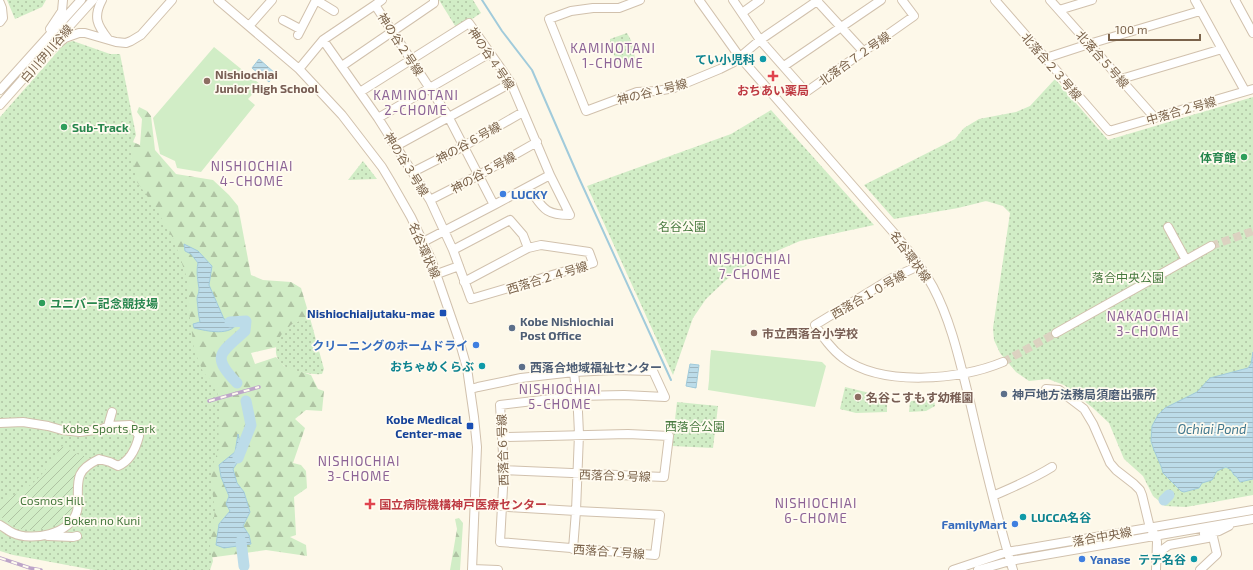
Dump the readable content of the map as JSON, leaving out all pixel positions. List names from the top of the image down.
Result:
{
  "streets": {
    "street": [
      "神の谷２号線",
      "白川伊川谷線",
      "神の谷４号線",
      "北落合７２号線",
      "北落合５号線",
      "北落合２３号線",
      "神の谷１号線",
      "中落合２号線",
      "神の谷６号線",
      "神の谷３号線",
      "神の谷５号線",
      "名谷環状線",
      "西落合２４号線",
      "西落合１０号線",
      "西落合６号線",
      "西落合９号線",
      "落合中央線",
      "西落合７号線"
    ]
  },
  "crossings": [
    ["神の谷２号線", "神の谷４号線"],
    ["神の谷２号線", "神の谷６号線"],
    ["神の谷２号線", "神の谷３号線"],
    ["神の谷２号線", "神の谷５号線"],
    ["神の谷２号線", "名谷環状線"],
    ["神の谷４号線", "神の谷６号線"],
    ["神の谷４号線", "神の谷３号線"],
    ["神の谷４号線", "神の谷５号線"],
    ["北落合５号線", "中落合２号線"],
    ["北落合２３号線", "中落合２号線"],
    ["神の谷１号線", "名谷環状線"],
    ["神の谷６号線", "神の谷３号線"],
    ["神の谷３号線", "神の谷５号線"],
    ["神の谷３号線", "西落合２４号線"],
    ["名谷環状線", "西落合１０号線"],
    ["名谷環状線", "落合中央線"],
    ["西落合６号線", "西落合９号線"],
    ["西落合６号線", "西落合７号線"]
  ],
  "districts": [
    "KAMINOTANI 1-CHOME",
    "KAMINOTANI 2-CHOME",
    "NISHIOCHIAI 4-CHOME",
    "NISHIOCHIAI 7-CHOME",
    "NAKAOCHIAI 3-CHOME",
    "NISHIOCHIAI 5-CHOME",
    "NISHIOCHIAI 3-CHOME",
    "NISHIOCHIAI 6-CHOME"
  ],
  "water": ["Ochiai Pond"],
  "parks": [
    "名谷公園",
    "落合中央公園",
    "西落合公園",
    "Kobe Sports Park",
    "Cosmos Hill",
    "Boken no Kuni"
  ],
  "places": {
    "other": [
      "てい小児科",
      "Nishiochiai Junior High School",
      "Sub-Track",
      "体育館",
      "LUCKY",
      "ユニバー記念競技場",
      "Kobe Nishiochiai Post Office",
      "市立西落合小学校",
      "クリーニングのホームドライ",
      "おちゃめくらぶ",
      "西落合地域福祉センター",
      "神戸地方法務局須磨出張所",
      "名谷こすもす幼稚園",
      "LUCCA名谷",
      "FamilyMart",
      "Yanase",
      "テテ名谷"
    ],
    "health": ["おちあい薬局", "国立病院機構神戸医療センター"],
    "transit": ["Nishiochiaijutaku-mae", "Kobe Medical Center-mae"]
  },
  "scale_bar": "100 m"
}
